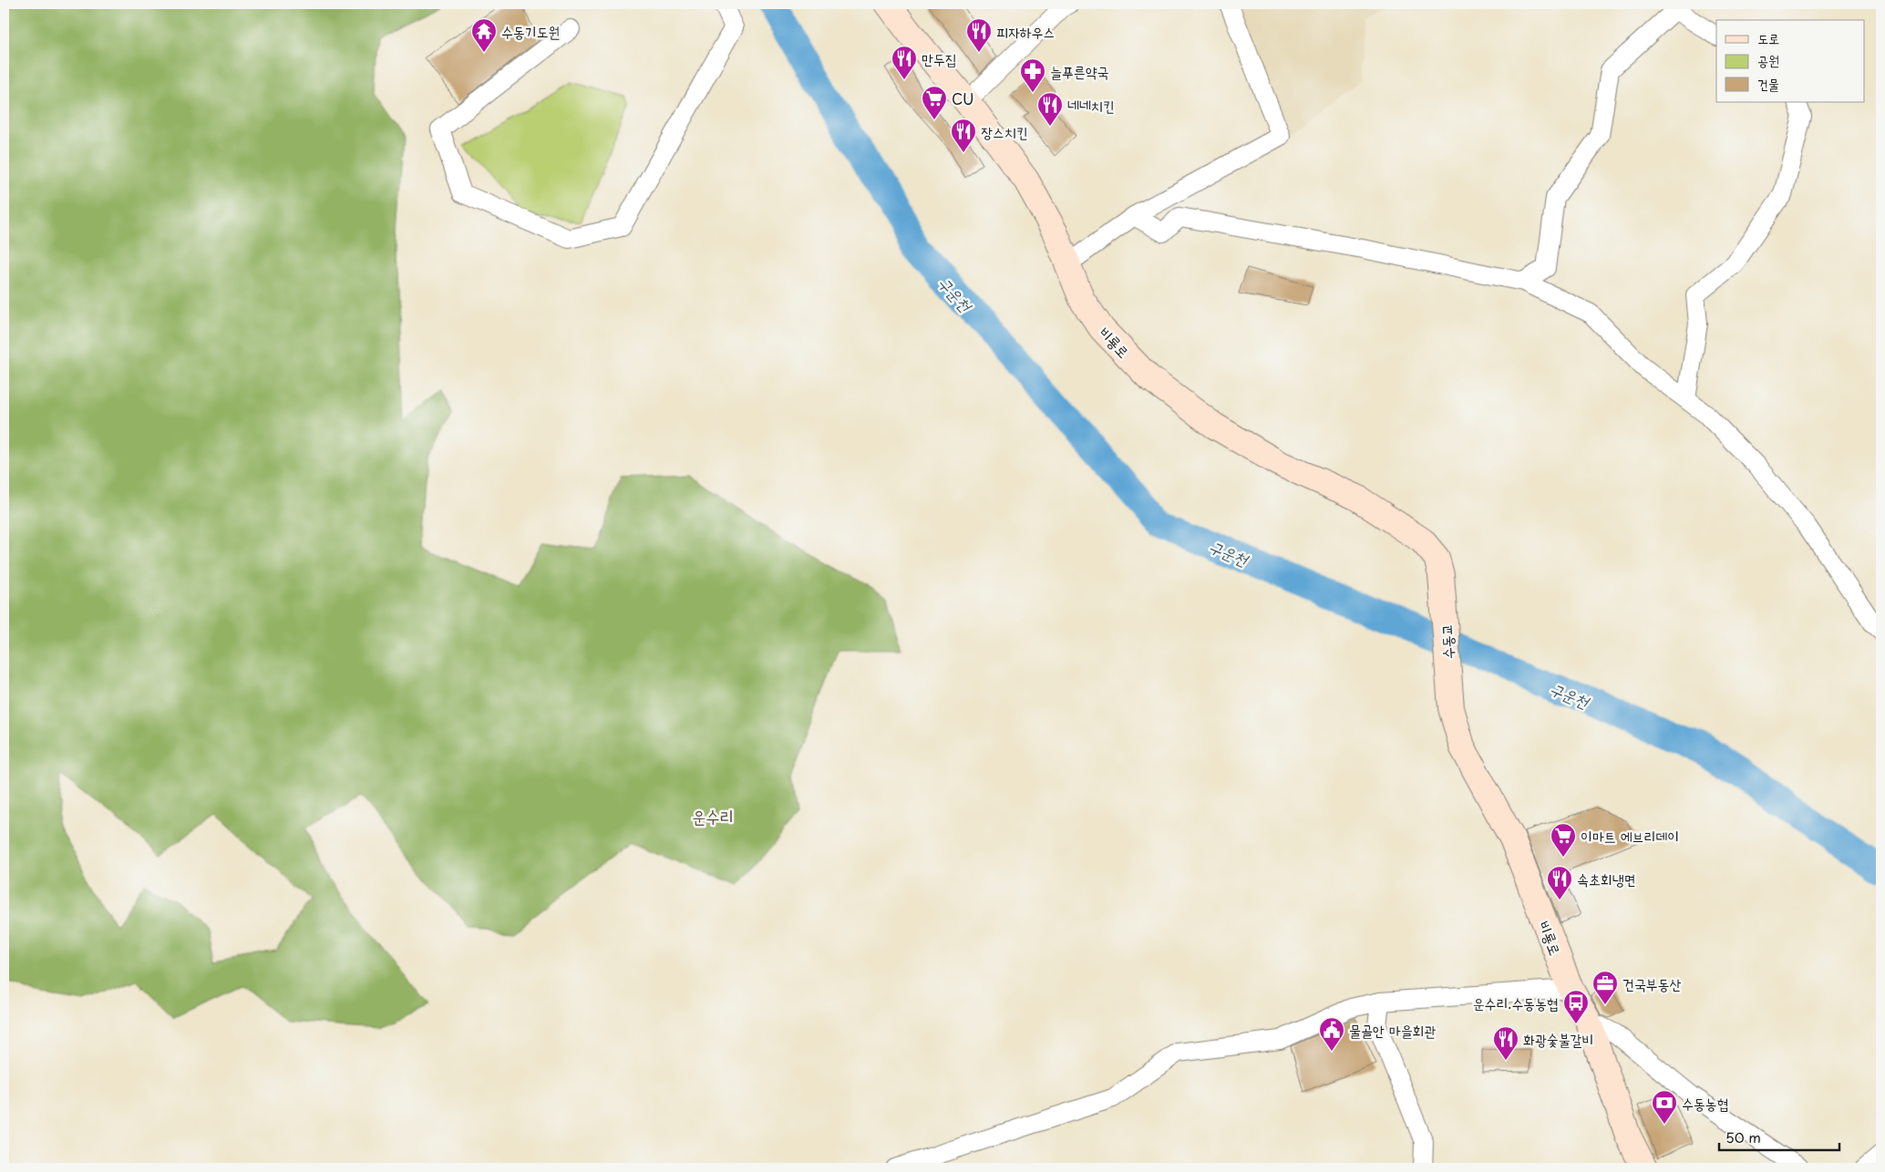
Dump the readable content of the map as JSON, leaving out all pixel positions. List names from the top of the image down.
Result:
{
  "streets": {
    "main road": ["비룡로", "수동교"]
  },
  "crossings": [
    ["비룡로", "수동교"]
  ],
  "districts": ["운수리"],
  "water": ["구운천"],
  "places": {
    "temple": ["수동기도원"],
    "restaurant": [
      "피자하우스",
      "만두집",
      "네네치킨",
      "장스치킨",
      "속초회냉면",
      "화광숯불갈비"
    ],
    "pharmacy": ["늘푸른약국"],
    "supermarket": ["CU", "이마트 에브리데이"],
    "office": ["건국부동산"],
    "bus stop": ["운수리.수동농협"],
    "public building": ["물골안 마을회관"],
    "bank": ["수동농협"]
  },
  "legend": ["도로", "공원", "건물"],
  "scale_bar": "50 m"
}
